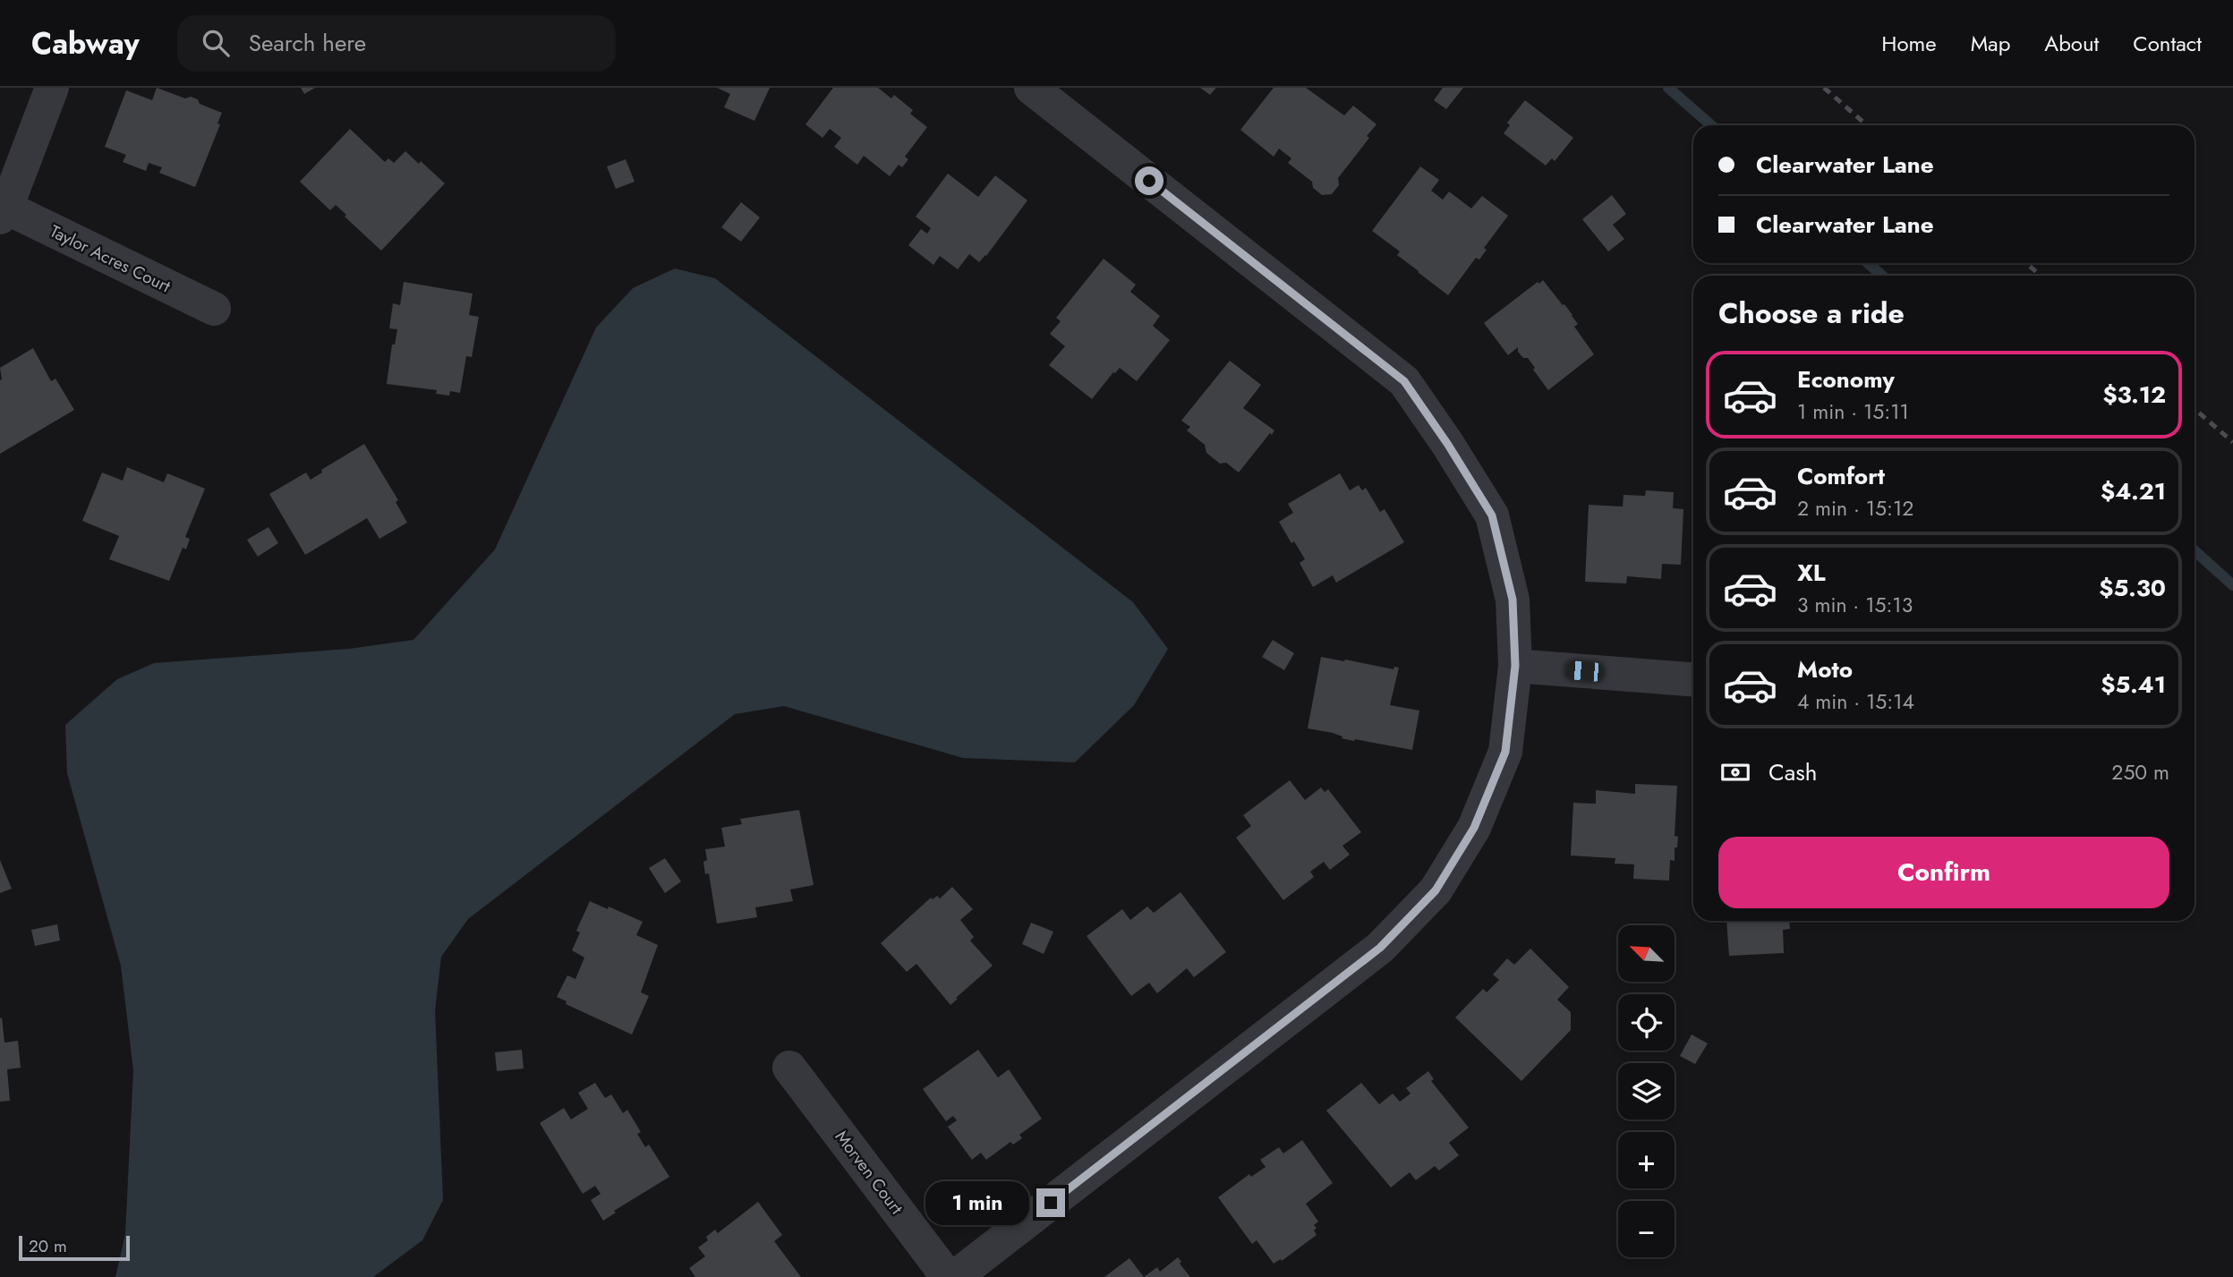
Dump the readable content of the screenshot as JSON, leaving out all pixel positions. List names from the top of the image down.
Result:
{
  "streets": {
    "street": ["Taylor Acres Court", "Morven Court"]
  },
  "scale_bar": "20 m",
  "north": "top left",
  "page": {
    "header": "Cabway",
    "search": "Search here",
    "nav": [
      "Home",
      "Map",
      "About",
      "Contact"
    ],
    "banner": ["Clearwater Lane", "Clearwater Lane"],
    "heading": "Choose a ride",
    "list": [
      {
        "name": "Economy",
        "note": "1 min · 15:11",
        "value": "$3.12"
      },
      {
        "name": "Comfort",
        "note": "2 min · 15:12",
        "value": "$4.21"
      },
      {
        "name": "XL",
        "note": "3 min · 15:13",
        "value": "$5.30"
      },
      {
        "name": "Moto",
        "note": "4 min · 15:14",
        "value": "$5.41"
      }
    ],
    "pay": ["Cash", "250 m"],
    "buttons": "Confirm",
    "map_buttons": ["+", "−"],
    "bubble": "1 min",
    "scale": "20 m"
  }
}
